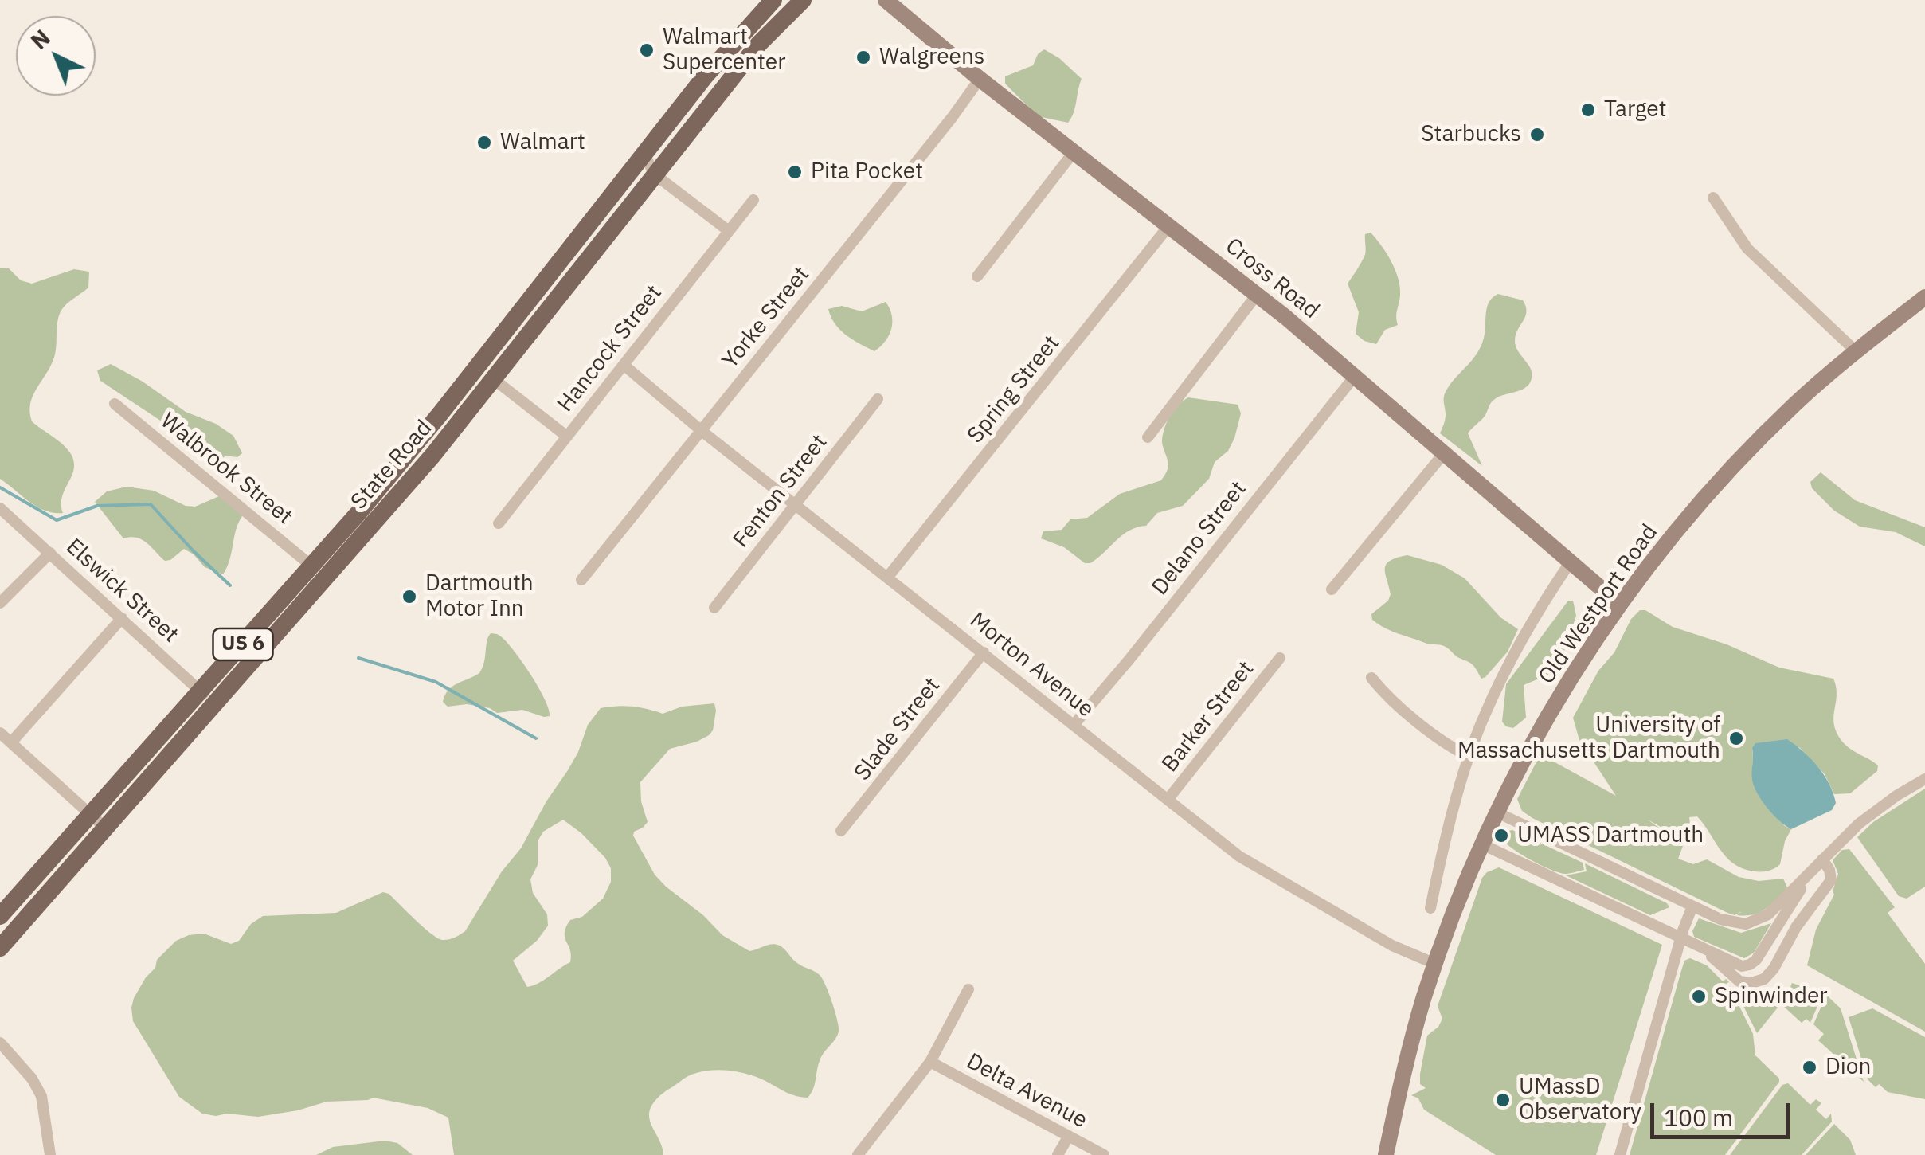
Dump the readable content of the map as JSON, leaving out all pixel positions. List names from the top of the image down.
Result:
{
  "streets": {
    "main road": [
      "Cross Road",
      "State Road",
      "Old Westport Road",
      "US 6"
    ],
    "street": [
      "Yorke Street",
      "Hancock Street",
      "Spring Street",
      "Walbrook Street",
      "Fenton Street",
      "Delano Street",
      "Elswick Street",
      "Morton Avenue",
      "Barker Street",
      "Slade Street",
      "Delta Avenue"
    ]
  },
  "crossings": [
    ["Cross Road", "Yorke Street"],
    ["Cross Road", "Spring Street"],
    ["Cross Road", "Delano Street"],
    ["Cross Road", "Old Westport Road"],
    ["Yorke Street", "Morton Avenue"],
    ["Hancock Street", "Morton Avenue"],
    ["Spring Street", "Morton Avenue"],
    ["State Road", "Walbrook Street"],
    ["State Road", "Elswick Street"],
    ["Fenton Street", "Morton Avenue"],
    ["Delano Street", "Morton Avenue"],
    ["Old Westport Road", "Morton Avenue"],
    ["Morton Avenue", "Barker Street"],
    ["Morton Avenue", "Slade Street"]
  ],
  "places": [
    "Walmart Supercenter",
    "Walgreens",
    "Target",
    "Starbucks",
    "Walmart",
    "Pita Pocket",
    "Dartmouth Motor Inn",
    "University of Massachusetts Dartmouth",
    "UMASS Dartmouth",
    "Spinwinder",
    "Dion",
    "UMassD Observatory"
  ],
  "scale_bar": "100 m",
  "north": "top left"
}
